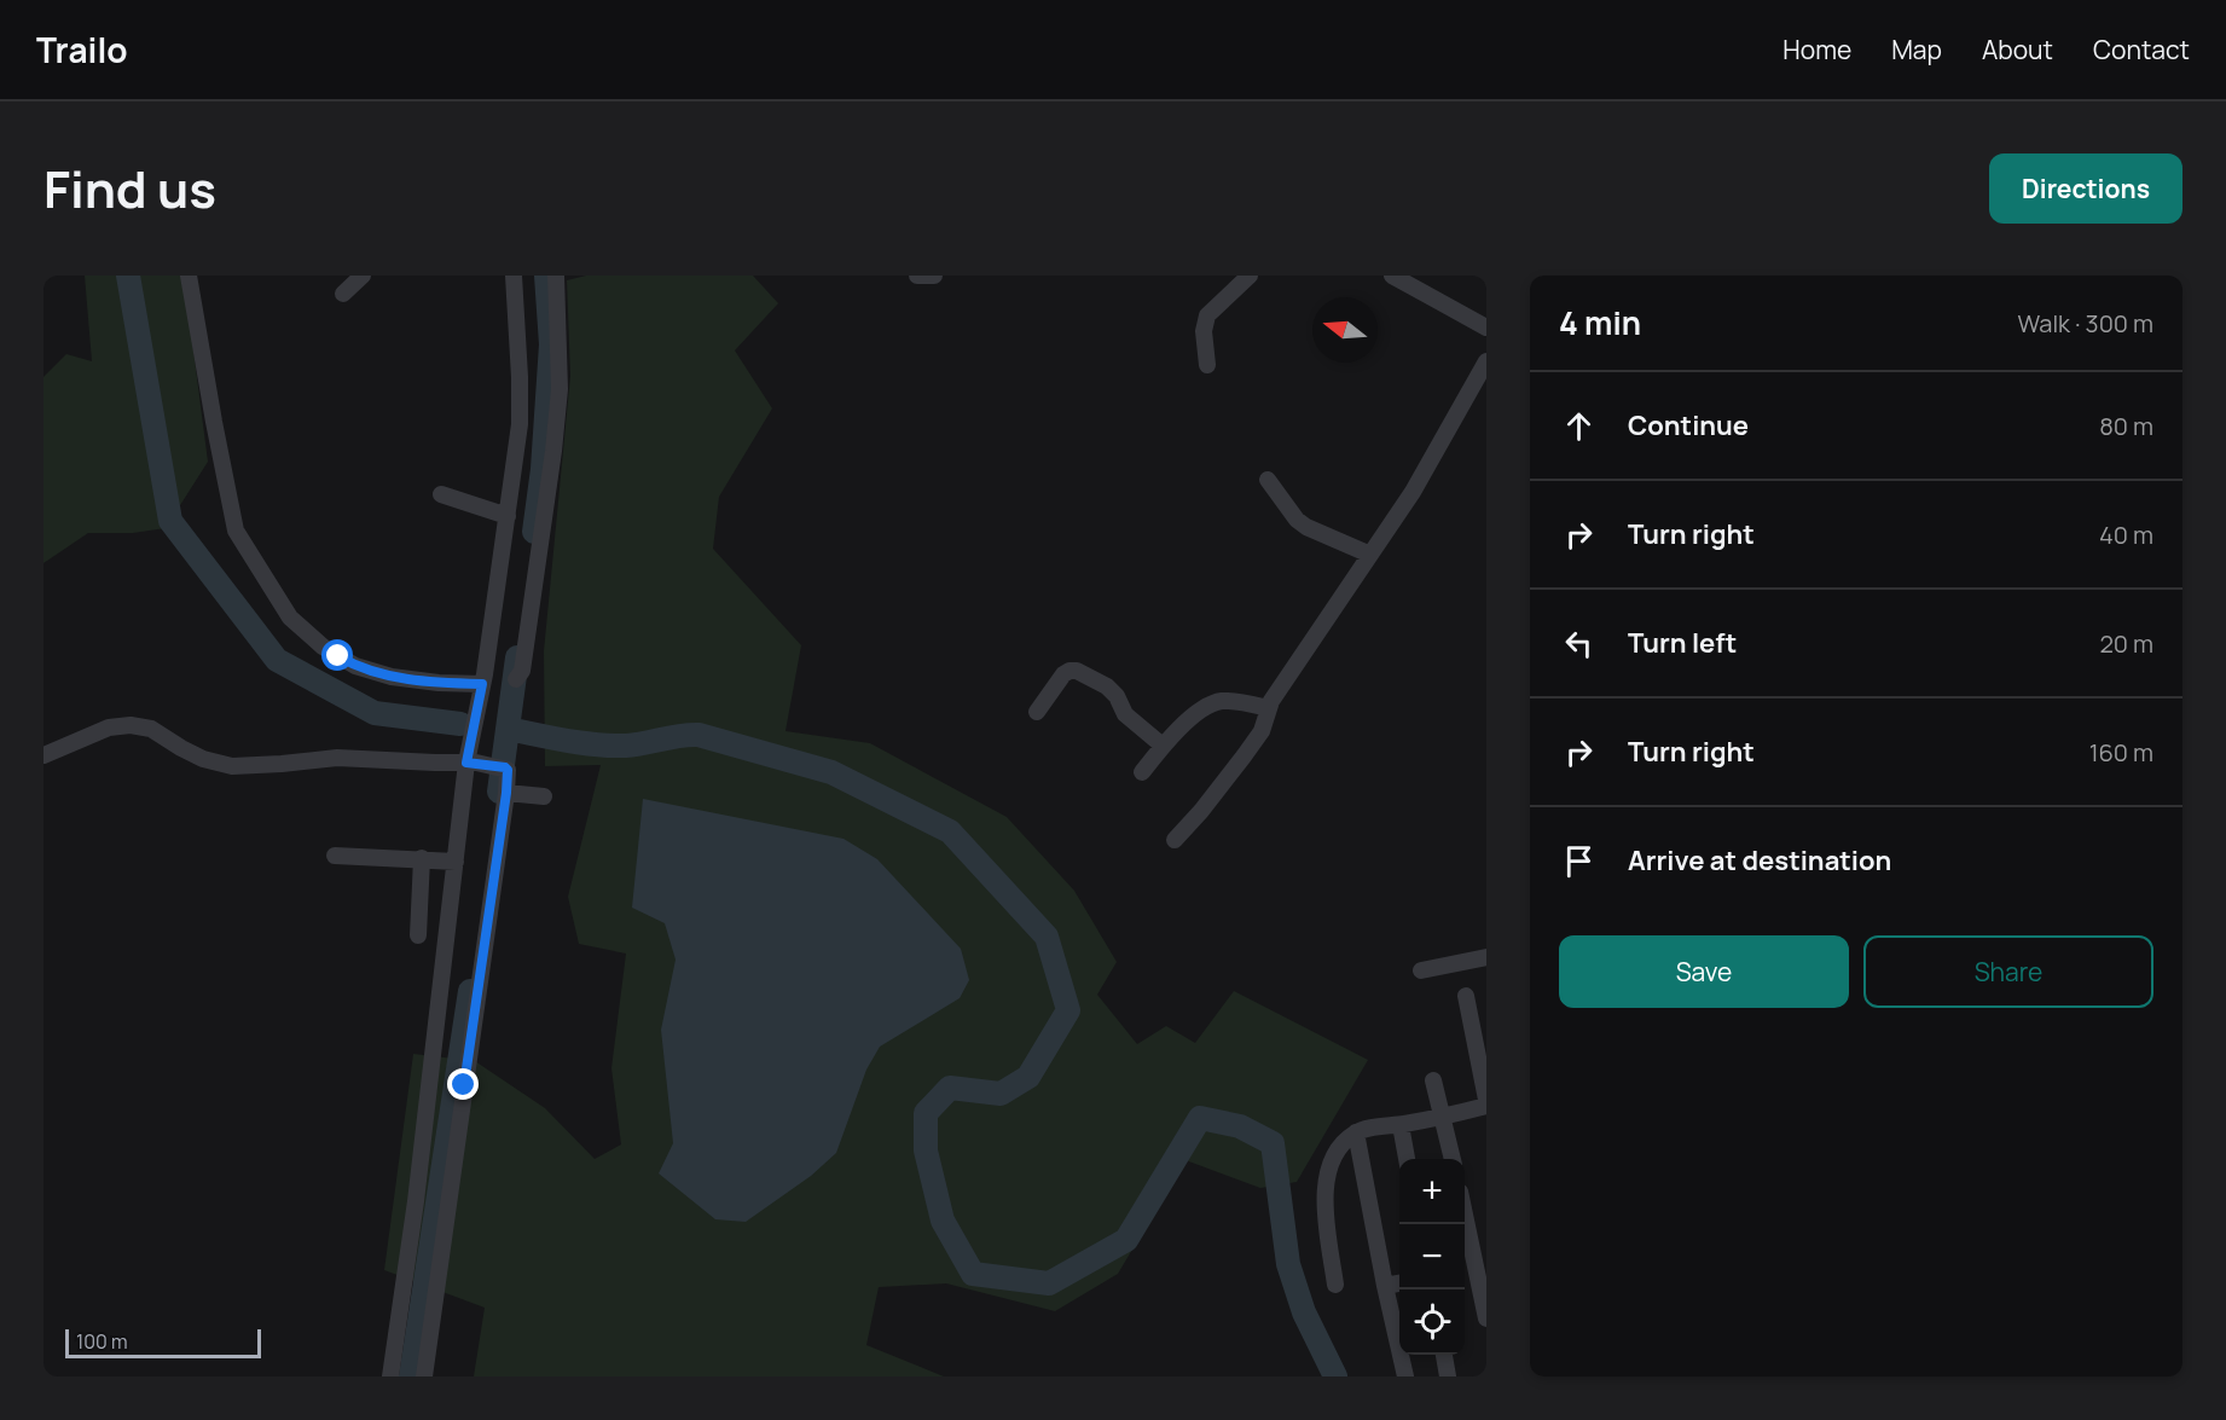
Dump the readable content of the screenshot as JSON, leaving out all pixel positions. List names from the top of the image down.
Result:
{
  "scale_bar": "100 m",
  "north": "left",
  "page": {
    "header": "Trailo",
    "nav": [
      "Home",
      "Map",
      "About",
      "Contact"
    ],
    "title": "Find us",
    "buttons": [
      "Directions",
      ["Save", "Share"]
    ],
    "heading": ["4 min", "Walk · 300 m"],
    "list": [
      ["Continue", "80 m"],
      ["Turn right", "40 m"],
      ["Turn left", "20 m"],
      ["Turn right", "160 m"],
      "Arrive at destination"
    ],
    "map_buttons": ["+", "−"],
    "scale": "100 m"
  }
}
